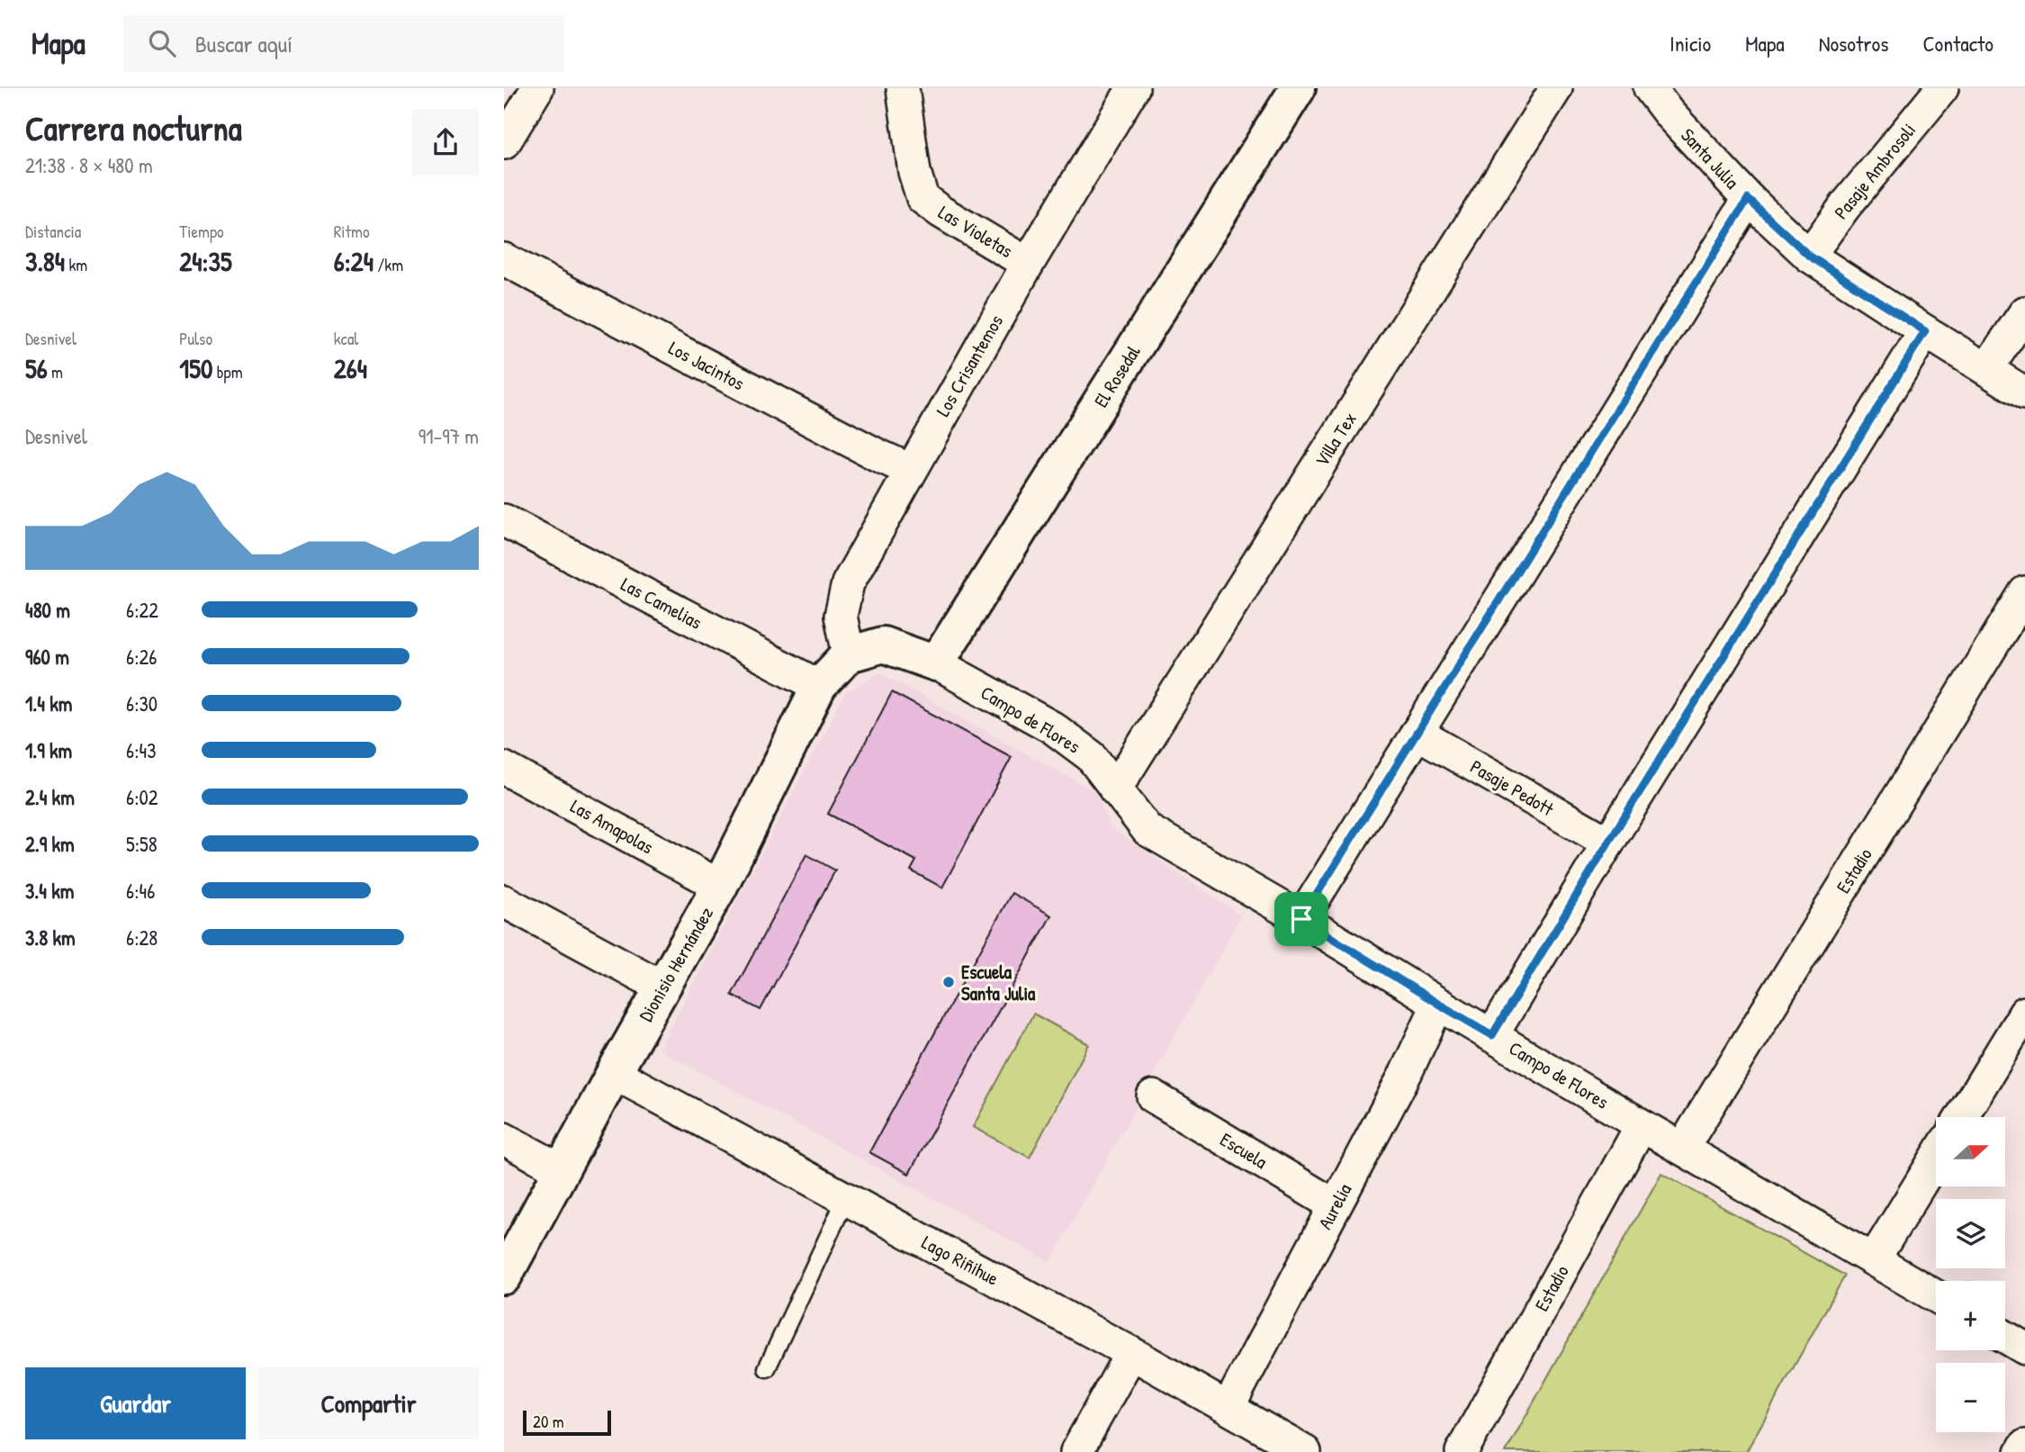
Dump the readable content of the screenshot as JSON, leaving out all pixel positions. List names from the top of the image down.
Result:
{
  "streets": {
    "street": [
      "Santa Julia",
      "Pasaje Ambrosoli",
      "Las Violetas",
      "Los Jacintos",
      "Los Crisantemos",
      "El Rosedal",
      "Villa Tex",
      "Las Camelias",
      "Campo de Flores",
      "Pasaje Pedott",
      "Las Amapolas",
      "Estadio",
      "Dionisio Hernández",
      "Escuela",
      "Aurelia",
      "Lago Riñihue"
    ]
  },
  "crossings": [
    ["Santa Julia", "Pasaje Ambrosoli"],
    ["Las Violetas", "Los Crisantemos"],
    ["Los Jacintos", "Los Crisantemos"],
    ["Los Crisantemos", "Dionisio Hernández"],
    ["El Rosedal", "Campo de Flores"],
    ["Villa Tex", "Campo de Flores"],
    ["Las Camelias", "Dionisio Hernández"],
    ["Campo de Flores", "Estadio"],
    ["Campo de Flores", "Aurelia"],
    ["Las Amapolas", "Dionisio Hernández"],
    ["Dionisio Hernández", "Lago Riñihue"],
    ["Escuela", "Aurelia"],
    ["Aurelia", "Lago Riñihue"]
  ],
  "places": ["Escuela Santa Julia"],
  "scale_bar": "20 m",
  "north": "right",
  "page": {
    "header": "Mapa",
    "search": "Buscar aquí",
    "nav": [
      "Inicio",
      "Mapa",
      "Nosotros",
      "Contacto"
    ],
    "heading": ["Carrera nocturna", "21:38 · 8 × 480 m"],
    "stats": [
      ["Distancia", "3.84 km"],
      ["Tiempo", "24:35"],
      ["Ritmo", "6:24 /km"],
      ["Desnivel", "56 m"],
      ["Pulso", "150 bpm"],
      ["kcal", "264"]
    ],
    "chart": ["Desnivel", "91–97 m"],
    "list": [
      {
        "name": "480 m",
        "note": "6:22"
      },
      {
        "name": "960 m",
        "note": "6:26"
      },
      {
        "name": "1.4 km",
        "note": "6:30"
      },
      {
        "name": "1.9 km",
        "note": "6:43"
      },
      {
        "name": "2.4 km",
        "note": "6:02"
      },
      {
        "name": "2.9 km",
        "note": "5:58"
      },
      {
        "name": "3.4 km",
        "note": "6:46"
      },
      {
        "name": "3.8 km",
        "note": "6:28"
      }
    ],
    "map_buttons": ["+", "−"],
    "buttons": ["Guardar", "Compartir"],
    "scale": "20 m"
  }
}
